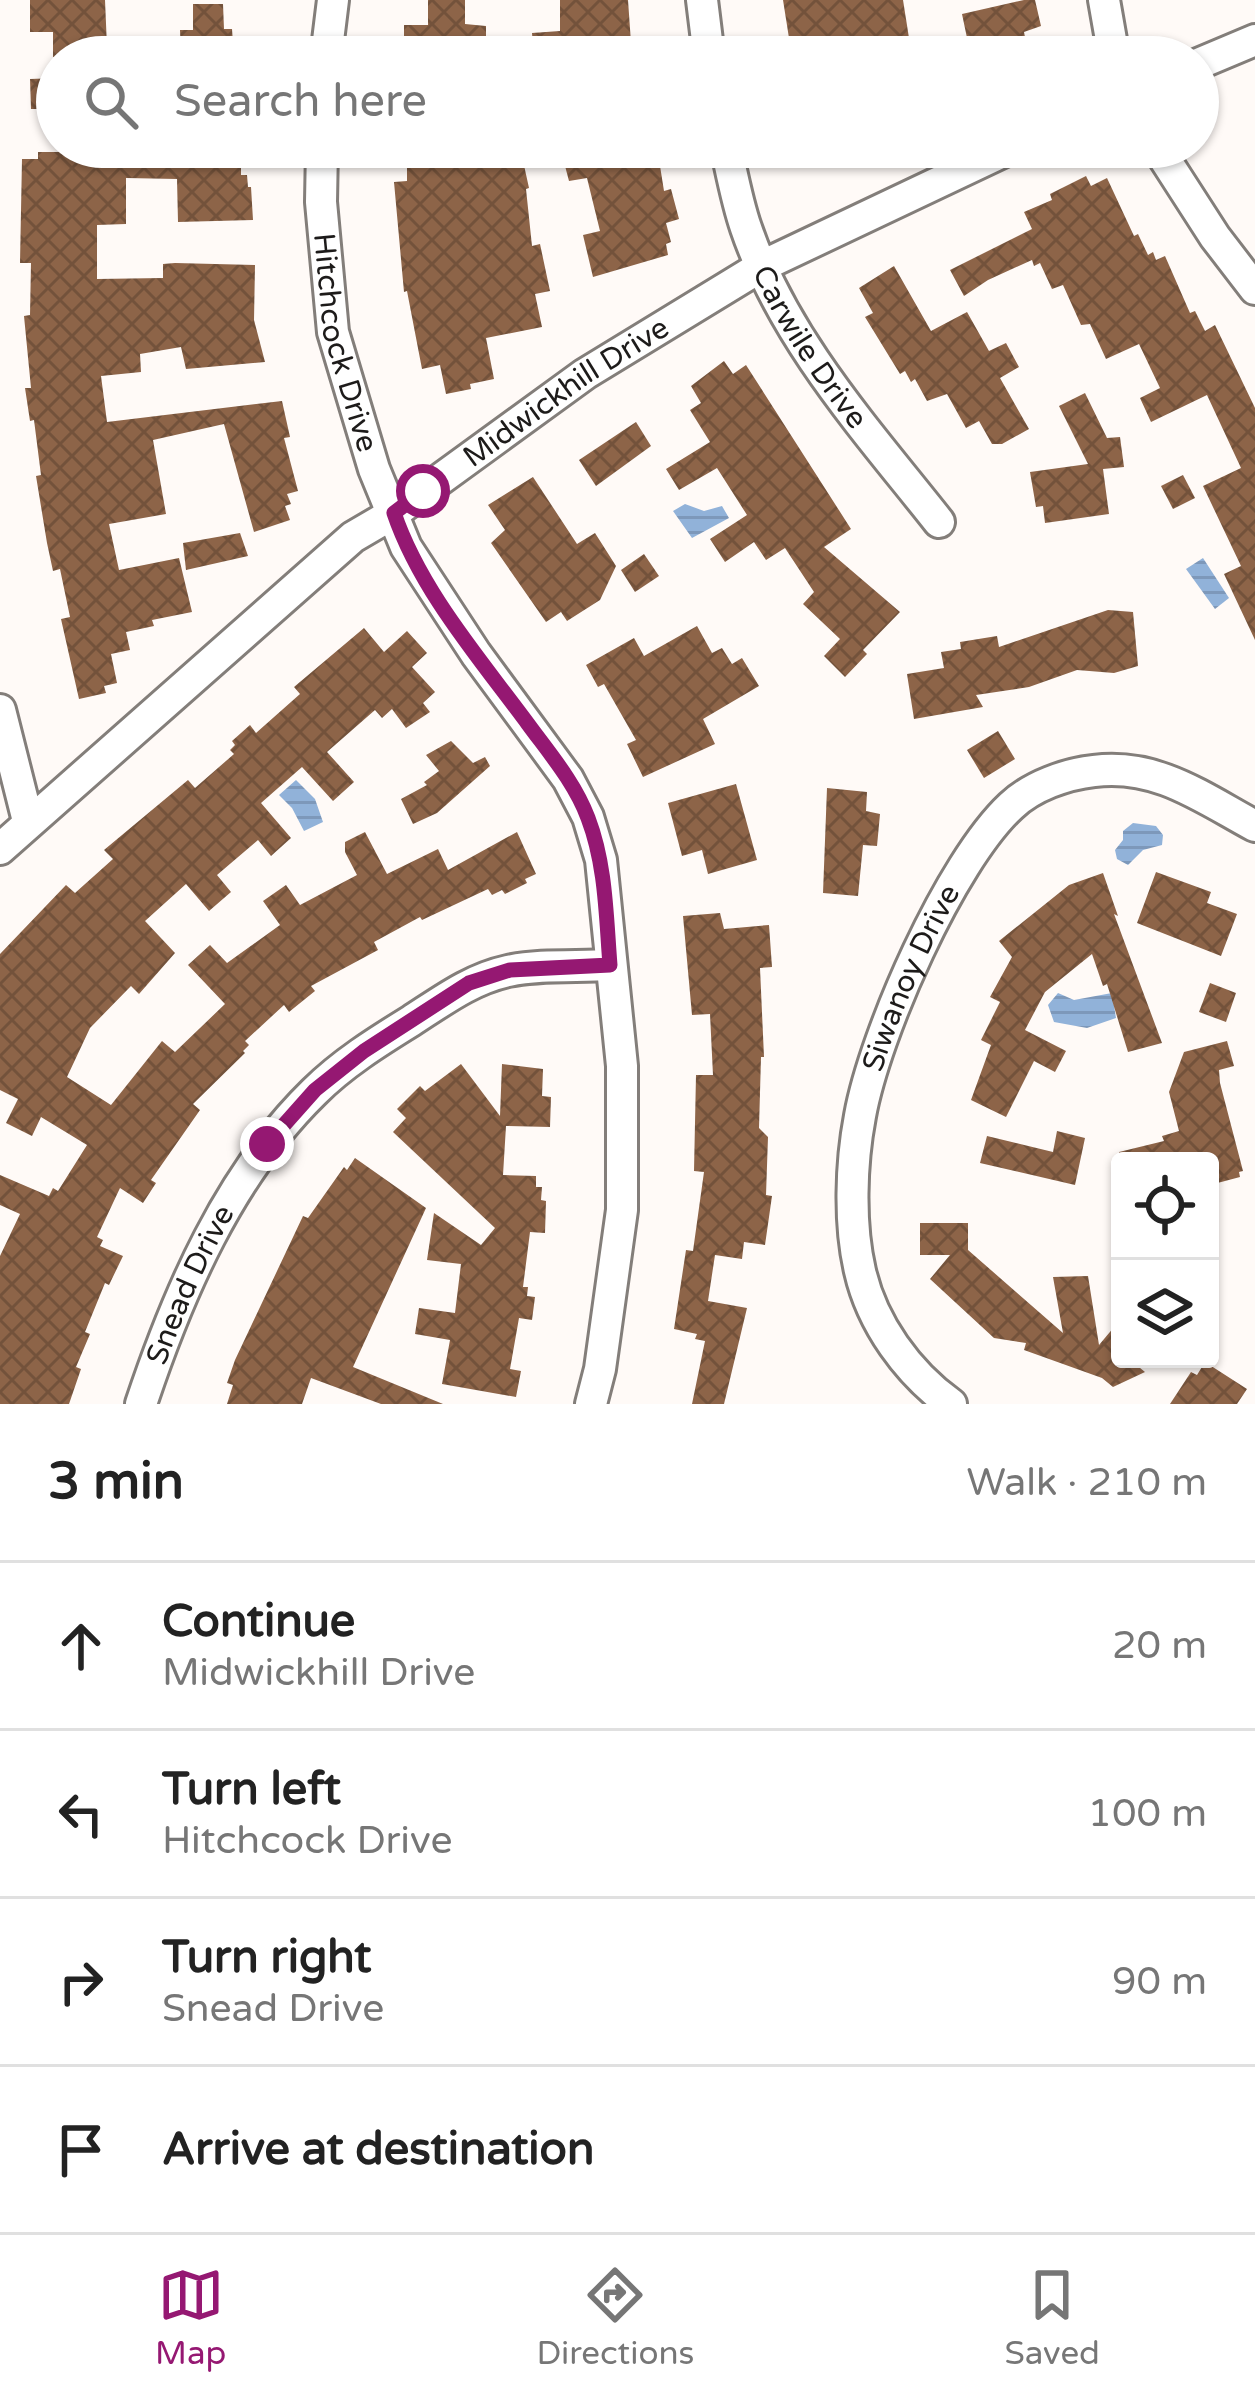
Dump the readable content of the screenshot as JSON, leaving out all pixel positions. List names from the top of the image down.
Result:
{
  "streets": {
    "street": [
      "Hitchcock Drive",
      "Carwile Drive",
      "Midwickhill Drive",
      "Siwanoy Drive",
      "Snead Drive"
    ]
  },
  "crossings": [
    ["Hitchcock Drive", "Midwickhill Drive"],
    ["Hitchcock Drive", "Snead Drive"],
    ["Carwile Drive", "Midwickhill Drive"]
  ],
  "page": {
    "search": "Search here",
    "heading": ["3 min", "Walk · 210 m"],
    "list": [
      ["Continue", "Midwickhill Drive", "20 m"],
      ["Turn left", "Hitchcock Drive", "100 m"],
      ["Turn right", "Snead Drive", "90 m"],
      "Arrive at destination"
    ],
    "nav": ["Map", "Directions", "Saved"]
  }
}
